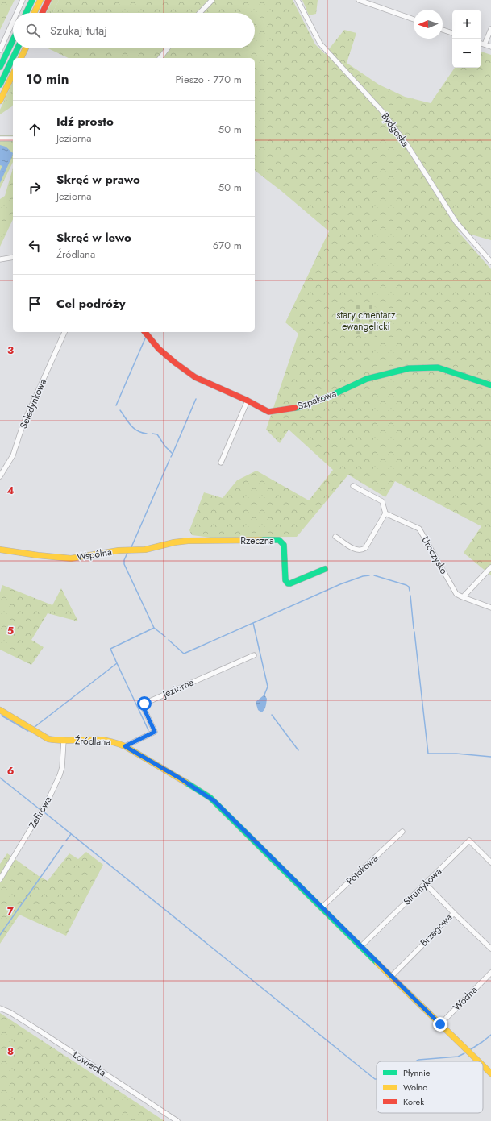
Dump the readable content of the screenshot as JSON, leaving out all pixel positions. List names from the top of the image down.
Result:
{
  "streets": {
    "main road": [
      "Szpakowa",
      "Rzeczna",
      "Wspólna",
      "Źródlana"
    ],
    "street": [
      "Bydgoska",
      "Seledynkowa",
      "Uroczysko",
      "Jeziorna",
      "Zefirowa",
      "Potokowa",
      "Strumykowa",
      "Brzegowa",
      "Wodna",
      "Łowiecka"
    ]
  },
  "crossings": [
    ["Rzeczna", "Wspólna"],
    ["Jeziorna", "Źródlana"],
    ["Źródlana", "Zefirowa"],
    ["Źródlana", "Potokowa"],
    ["Źródlana", "Strumykowa"],
    ["Źródlana", "Brzegowa"],
    ["Źródlana", "Wodna"],
    ["Strumykowa", "Brzegowa"]
  ],
  "parks": ["stary cmentarz ewangelicki"],
  "legend": ["Płynnie", "Wolno", "Korek"],
  "north": "left",
  "page": {
    "map_buttons": ["+", "−"],
    "search": "Szukaj tutaj",
    "heading": ["10 min", "Pieszo · 770 m"],
    "list": [
      ["Idź prosto", "Jeziorna", "50 m"],
      ["Skręć w prawo", "Jeziorna", "50 m"],
      ["Skręć w lewo", "Źródlana", "670 m"],
      "Cel podróży"
    ]
  },
  "grid": {
    "rows": [
      "3",
      "4",
      "5",
      "6",
      "7",
      "8"
    ]
  }
}
